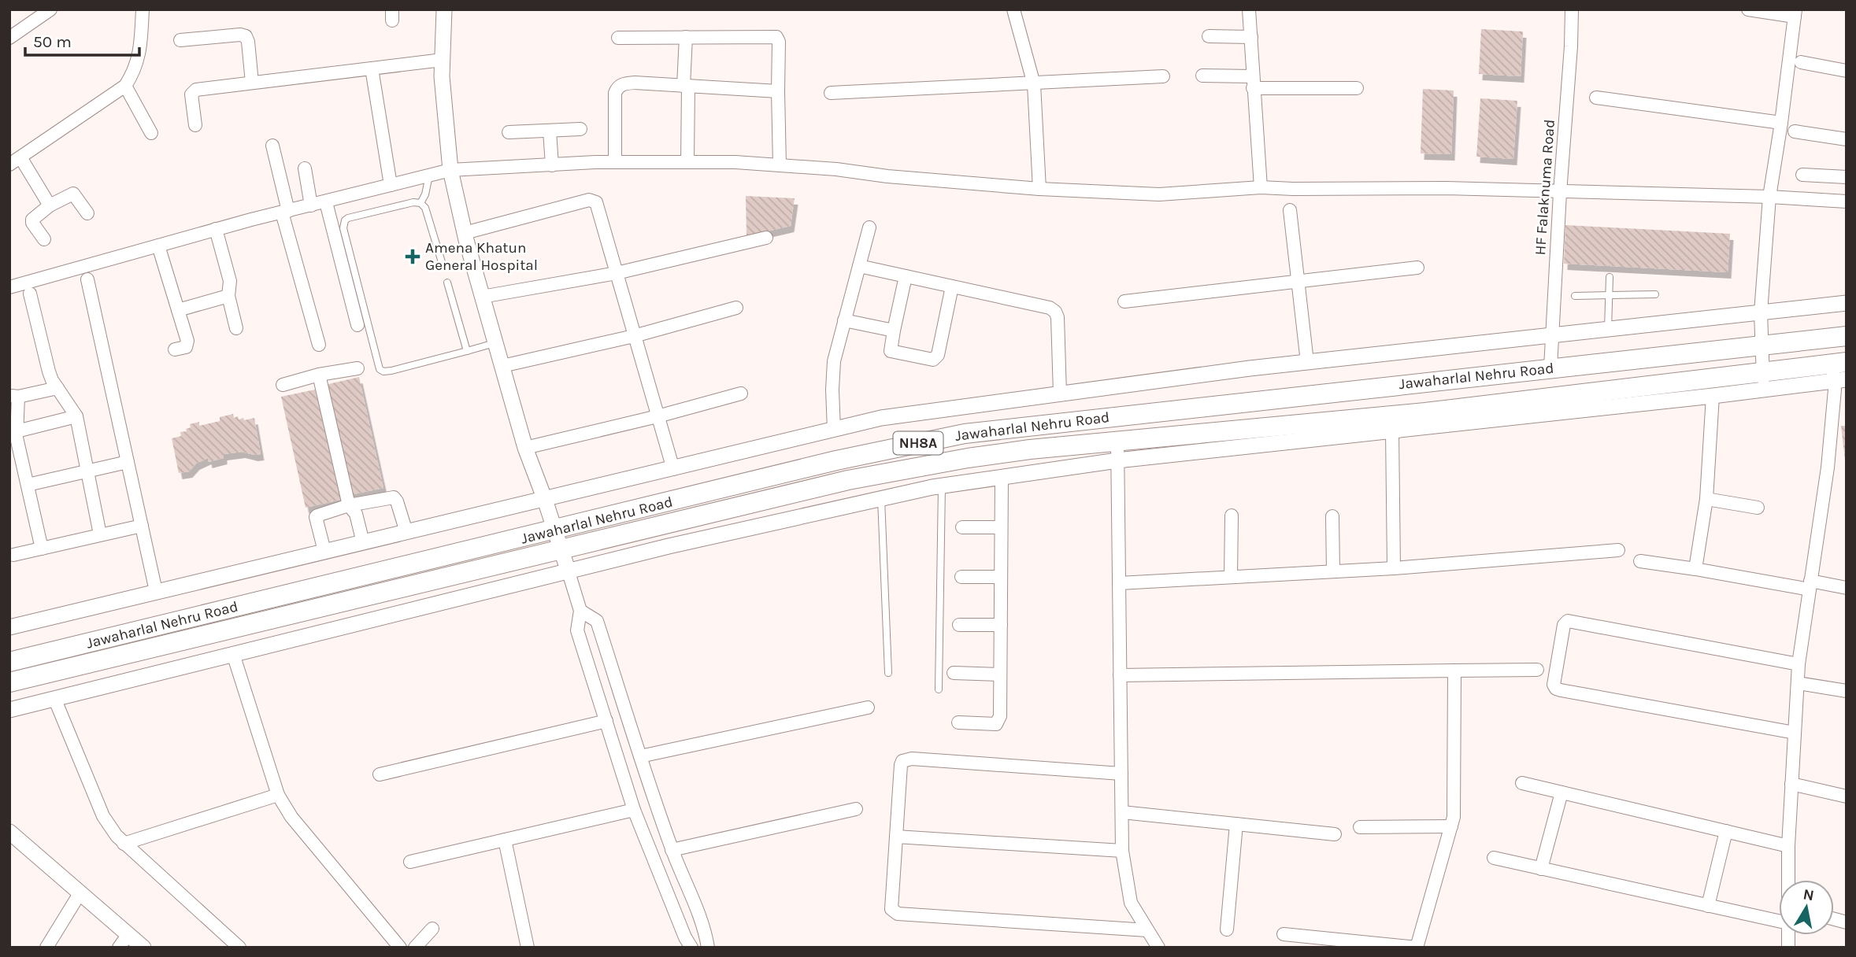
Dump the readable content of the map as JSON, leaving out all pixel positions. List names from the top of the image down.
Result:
{
  "streets": {
    "main road": ["Jawaharlal Nehru Road", "NH8A"],
    "street": ["HF Falaknuma Road"]
  },
  "crossings": [
    ["HF Falaknuma Road", "Jawaharlal Nehru Road"]
  ],
  "places": {
    "health": ["Amena Khatun General Hospital"]
  },
  "scale_bar": "50 m",
  "north": "top"
}
